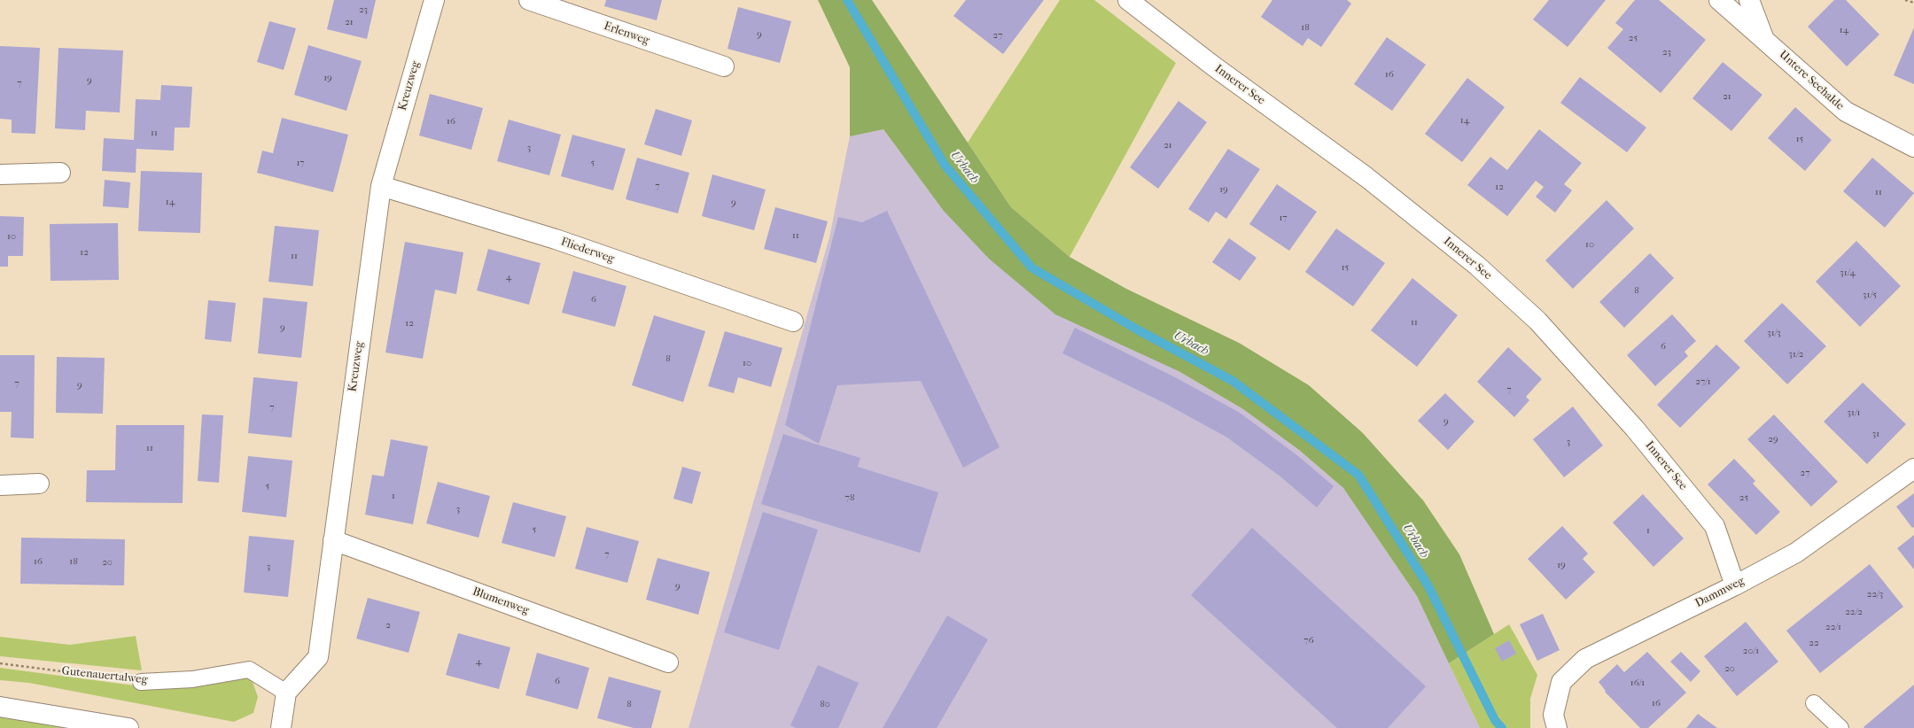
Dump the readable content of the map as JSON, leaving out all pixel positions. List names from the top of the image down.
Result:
{
  "streets": {
    "street": [
      "Erlenweg",
      "Untere Seehalde",
      "Innerer See",
      "Kreuzweg",
      "Fliederweg",
      "Dammweg",
      "Blumenweg"
    ],
    "lane": ["Gutenauertalweg"]
  },
  "crossings": [
    ["Innerer See", "Dammweg"],
    ["Kreuzweg", "Fliederweg"],
    ["Kreuzweg", "Blumenweg"],
    ["Kreuzweg", "Gutenauertalweg"]
  ],
  "water": ["Urbach"],
  "house_numbers": [
    "23",
    "21",
    "18",
    "14",
    "9",
    "27",
    "25",
    "23",
    "16",
    "19",
    "9",
    "7",
    "21",
    "14",
    "16",
    "11",
    "15",
    "21",
    "3",
    "17",
    "5",
    "7",
    "12",
    "19",
    "11",
    "14",
    "9",
    "17",
    "11",
    "10",
    "10",
    "12",
    "11",
    "15",
    "31/4",
    "4",
    "8",
    "31/5",
    "6",
    "11",
    "12",
    "9",
    "31/3",
    "6",
    "31/2",
    "8",
    "10",
    "27/1",
    "7",
    "9",
    "7",
    "7",
    "31/1",
    "9",
    "31",
    "29",
    "3",
    "11",
    "27",
    "5",
    "1",
    "78",
    "25",
    "3",
    "5",
    "1",
    "7",
    "16",
    "18",
    "20",
    "19",
    "3",
    "9",
    "22/3",
    "22/2",
    "2",
    "22/1",
    "76",
    "22",
    "20/1",
    "4",
    "20",
    "6",
    "16/1",
    "16",
    "8",
    "80"
  ]
}
